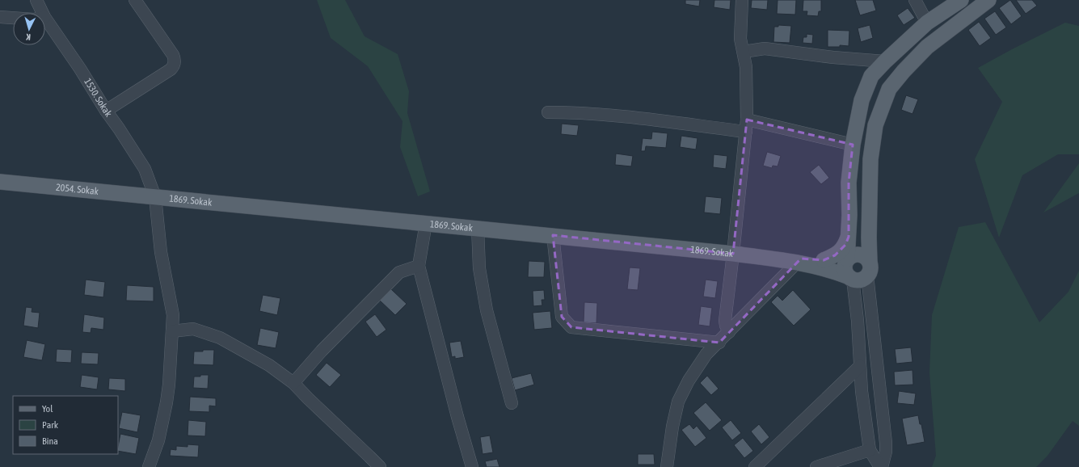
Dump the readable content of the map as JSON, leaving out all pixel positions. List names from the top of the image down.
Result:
{
  "streets": {
    "main road": ["2054. Sokak", "1869. Sokak"],
    "street": ["1530. Sokak"]
  },
  "crossings": [
    ["1530. Sokak", "2054. Sokak"],
    ["1530. Sokak", "1869. Sokak"],
    ["2054. Sokak", "1869. Sokak"]
  ],
  "legend": ["Yol", "Park", "Bina"],
  "north": "bottom"
}
